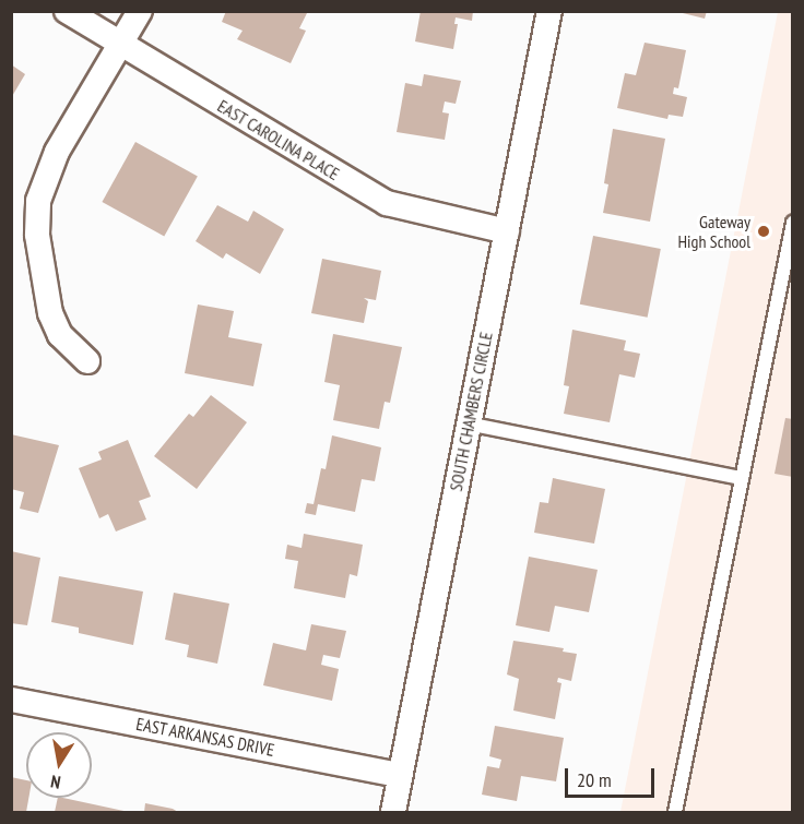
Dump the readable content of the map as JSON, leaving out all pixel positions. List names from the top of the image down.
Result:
{
  "streets": {
    "street": ["EAST CAROLINA PLACE", "SOUTH CHAMBERS CIRCLE", "EAST ARKANSAS DRIVE"]
  },
  "crossings": [
    ["EAST CAROLINA PLACE", "SOUTH CHAMBERS CIRCLE"],
    ["SOUTH CHAMBERS CIRCLE", "EAST ARKANSAS DRIVE"]
  ],
  "places": ["Gateway High School"],
  "scale_bar": "20 m",
  "north": "bottom"
}
